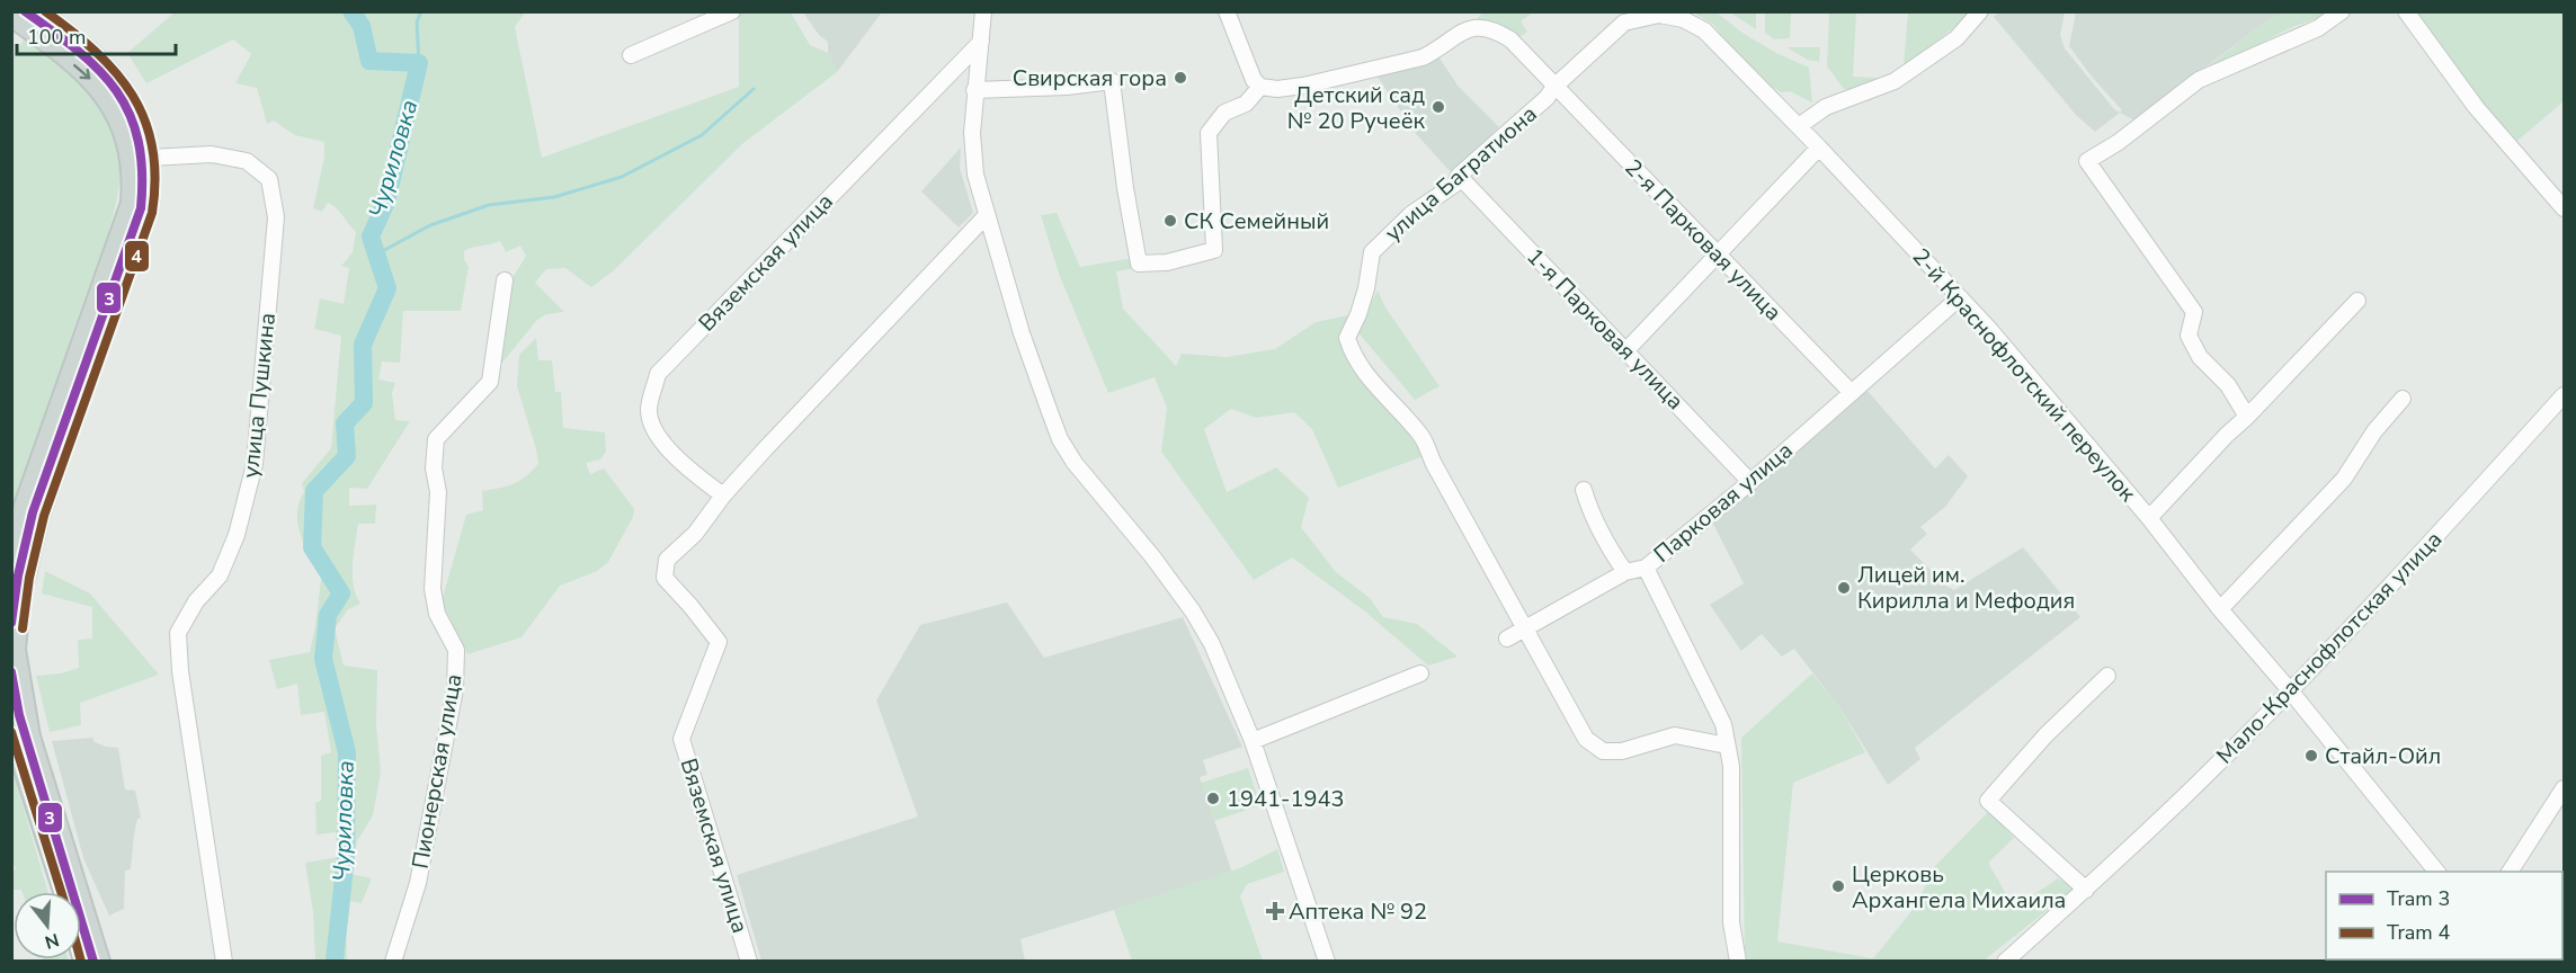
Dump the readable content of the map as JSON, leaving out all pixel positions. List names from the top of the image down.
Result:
{
  "streets": {
    "street": [
      "улица Багратиона",
      "2-я Парковая улица",
      "Вяземская улица",
      "1-я Парковая улица",
      "2-й Краснофлотский переулок",
      "улица Пушкина",
      "Парковая улица",
      "Мало-Краснофлотская улица",
      "Пионерская улица"
    ]
  },
  "crossings": [
    ["улица Багратиона", "2-я Парковая улица"],
    ["улица Багратиона", "1-я Парковая улица"],
    ["улица Багратиона", "2-й Краснофлотский переулок"],
    ["улица Багратиона", "Парковая улица"],
    ["2-я Парковая улица", "2-й Краснофлотский переулок"],
    ["2-я Парковая улица", "Парковая улица"],
    ["1-я Парковая улица", "Парковая улица"],
    ["2-й Краснофлотский переулок", "Парковая улица"],
    ["2-й Краснофлотский переулок", "Мало-Краснофлотская улица"]
  ],
  "water": ["Чуриловка"],
  "places": {
    "other": [
      "Свирская гора",
      "Детский сад № 20 Ручеёк",
      "СК Семейный",
      "Лицей им. Кирилла и Мефодия",
      "Стайл-Ойл",
      "1941-1943",
      "Церковь Архангела Михаила"
    ],
    "health": ["Аптека № 92"]
  },
  "lines": ["tram line 3", "tram line 4"],
  "legend": ["Tram 3", "Tram 4"],
  "scale_bar": "100 m",
  "north": "bottom"
}
